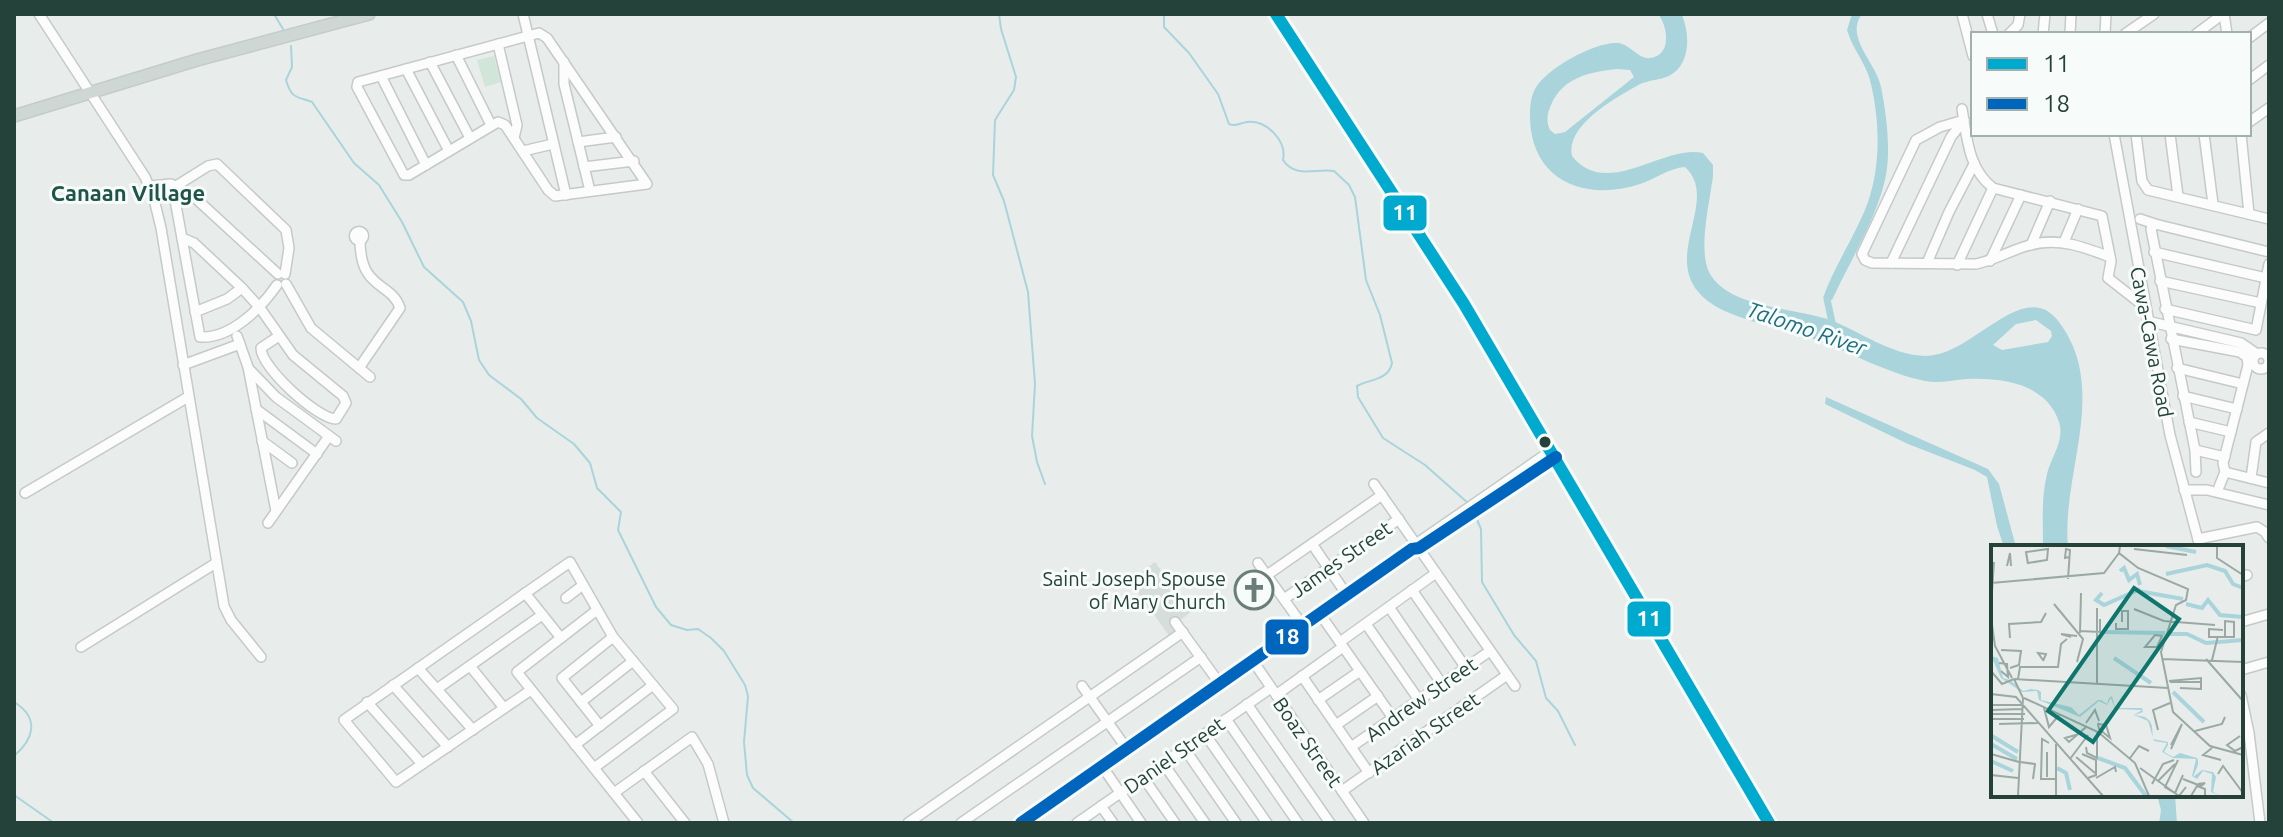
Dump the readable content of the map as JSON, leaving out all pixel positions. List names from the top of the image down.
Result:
{
  "streets": {
    "street": [
      "Cawa-Cawa Road",
      "James Street",
      "Andrew Street",
      "Azariah Street",
      "Boaz Street",
      "Daniel Street"
    ]
  },
  "crossings": [
    ["Azariah Street", "Boaz Street"],
    ["Boaz Street", "Daniel Street"]
  ],
  "districts": ["Canaan Village"],
  "water": ["Talomo River"],
  "places": {
    "church": ["Saint Joseph Spouse of Mary Church"]
  },
  "lines": ["transit line 11", "transit line 18"],
  "legend": ["11", "18"]
}
